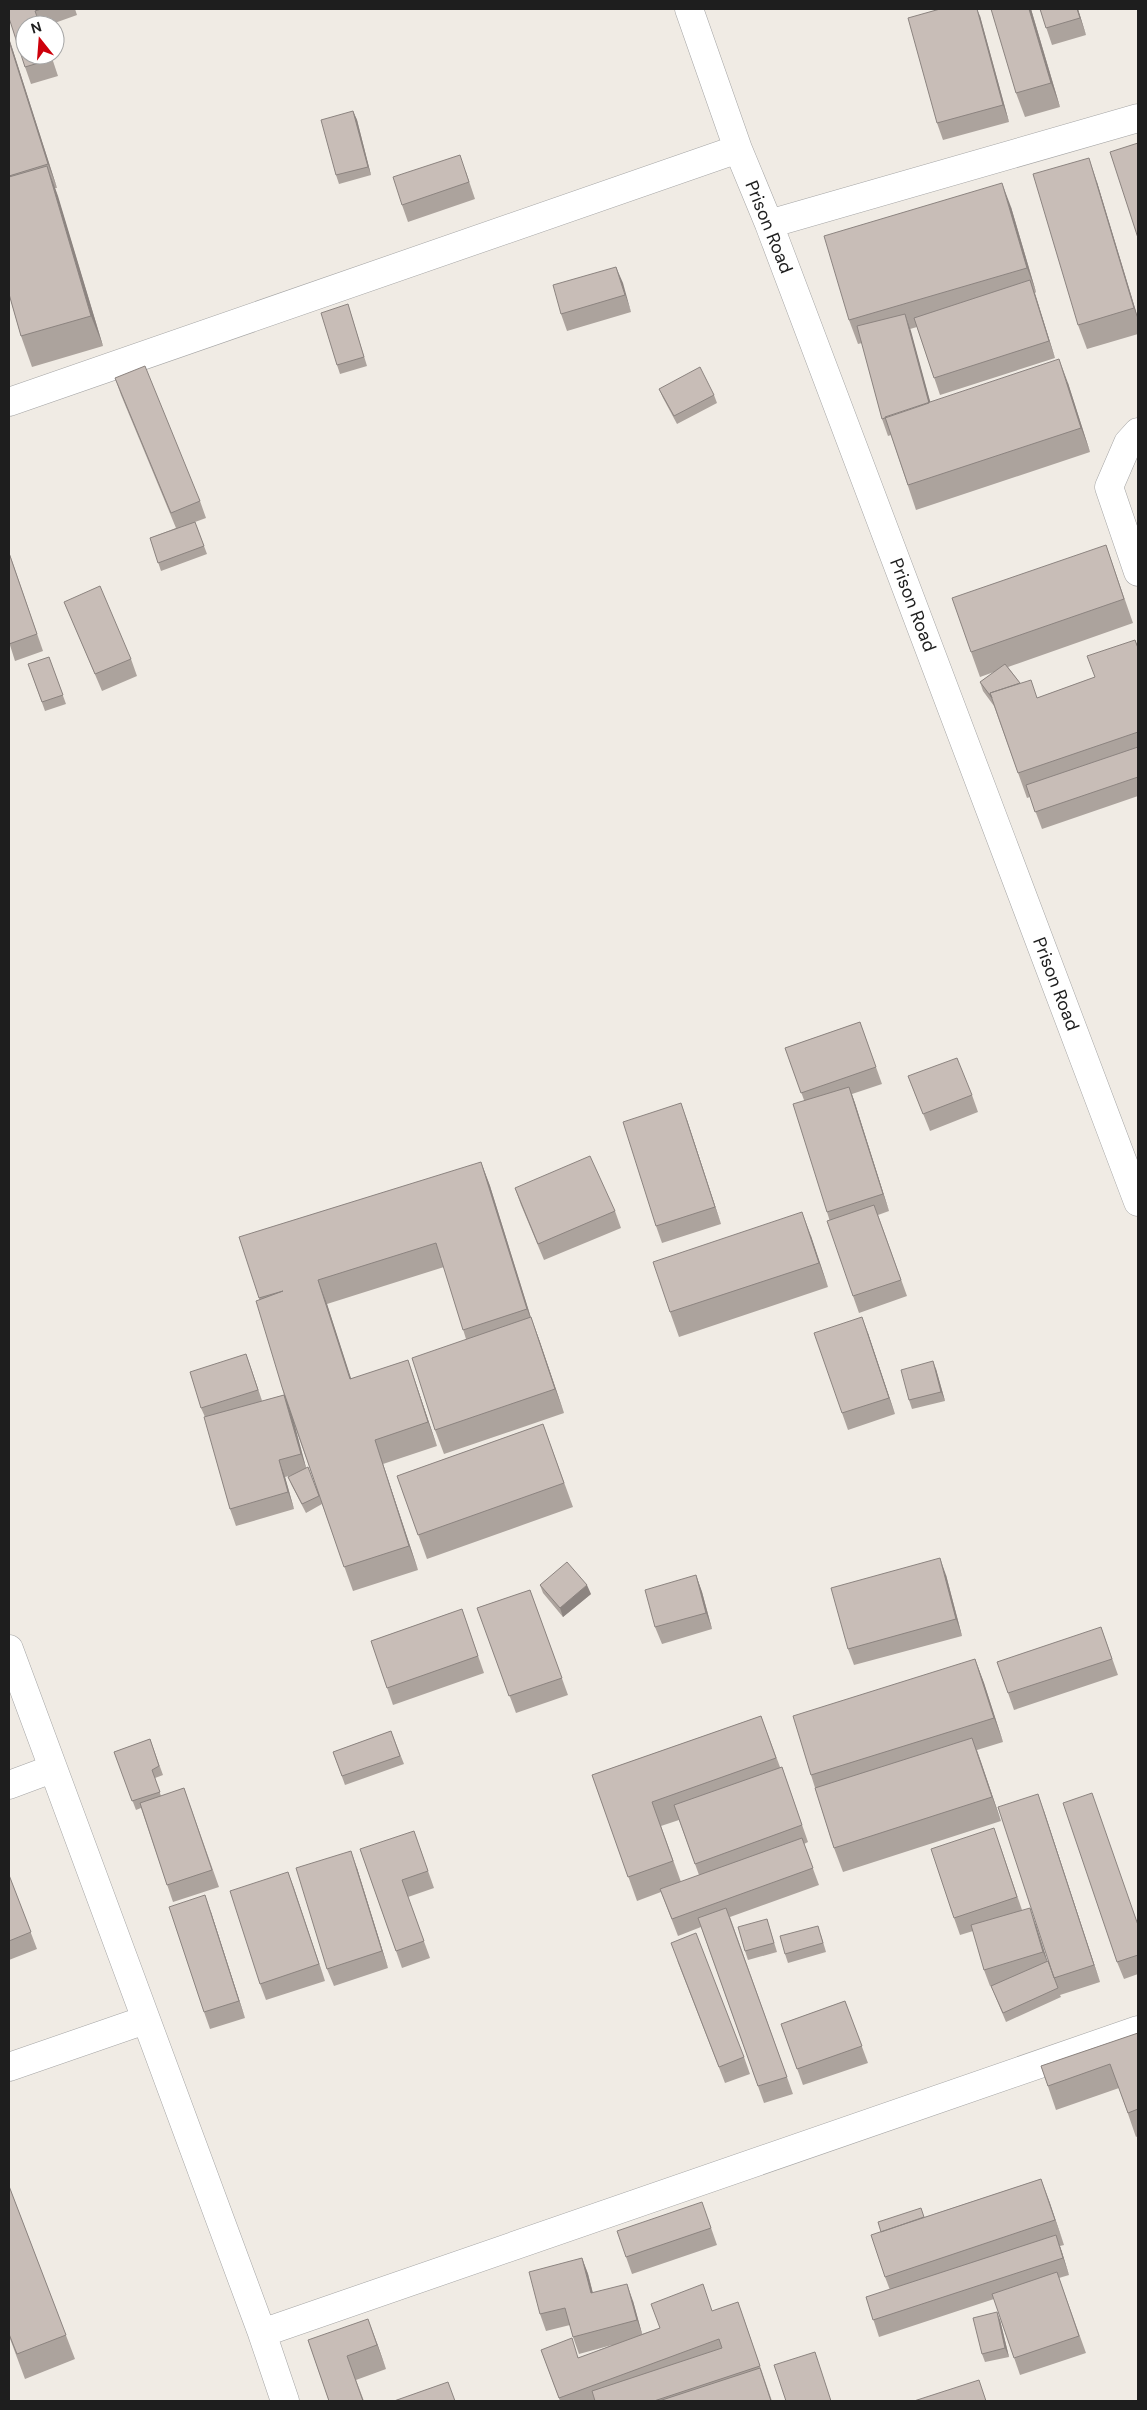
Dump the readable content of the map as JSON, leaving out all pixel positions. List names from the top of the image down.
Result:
{
  "streets": {
    "street": ["Prison Road"]
  },
  "north": "top"
}
